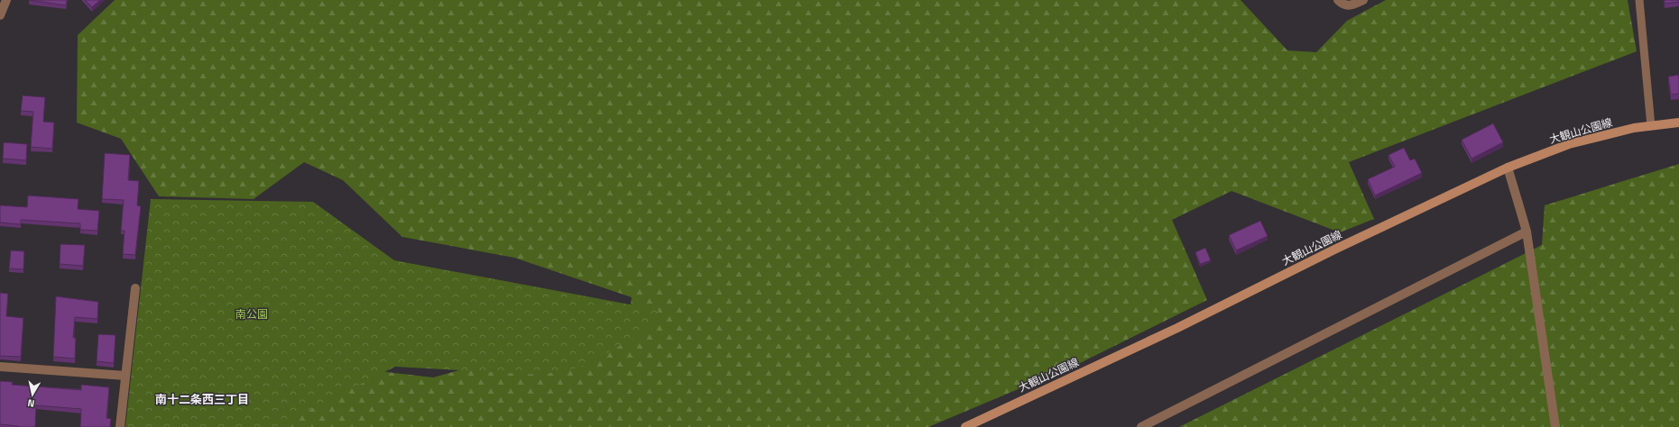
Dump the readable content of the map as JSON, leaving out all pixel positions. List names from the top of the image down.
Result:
{
  "streets": {
    "main road": ["大観山公園線"]
  },
  "districts": ["南十二条西三丁目"],
  "parks": ["南公園"],
  "north": "bottom"
}
